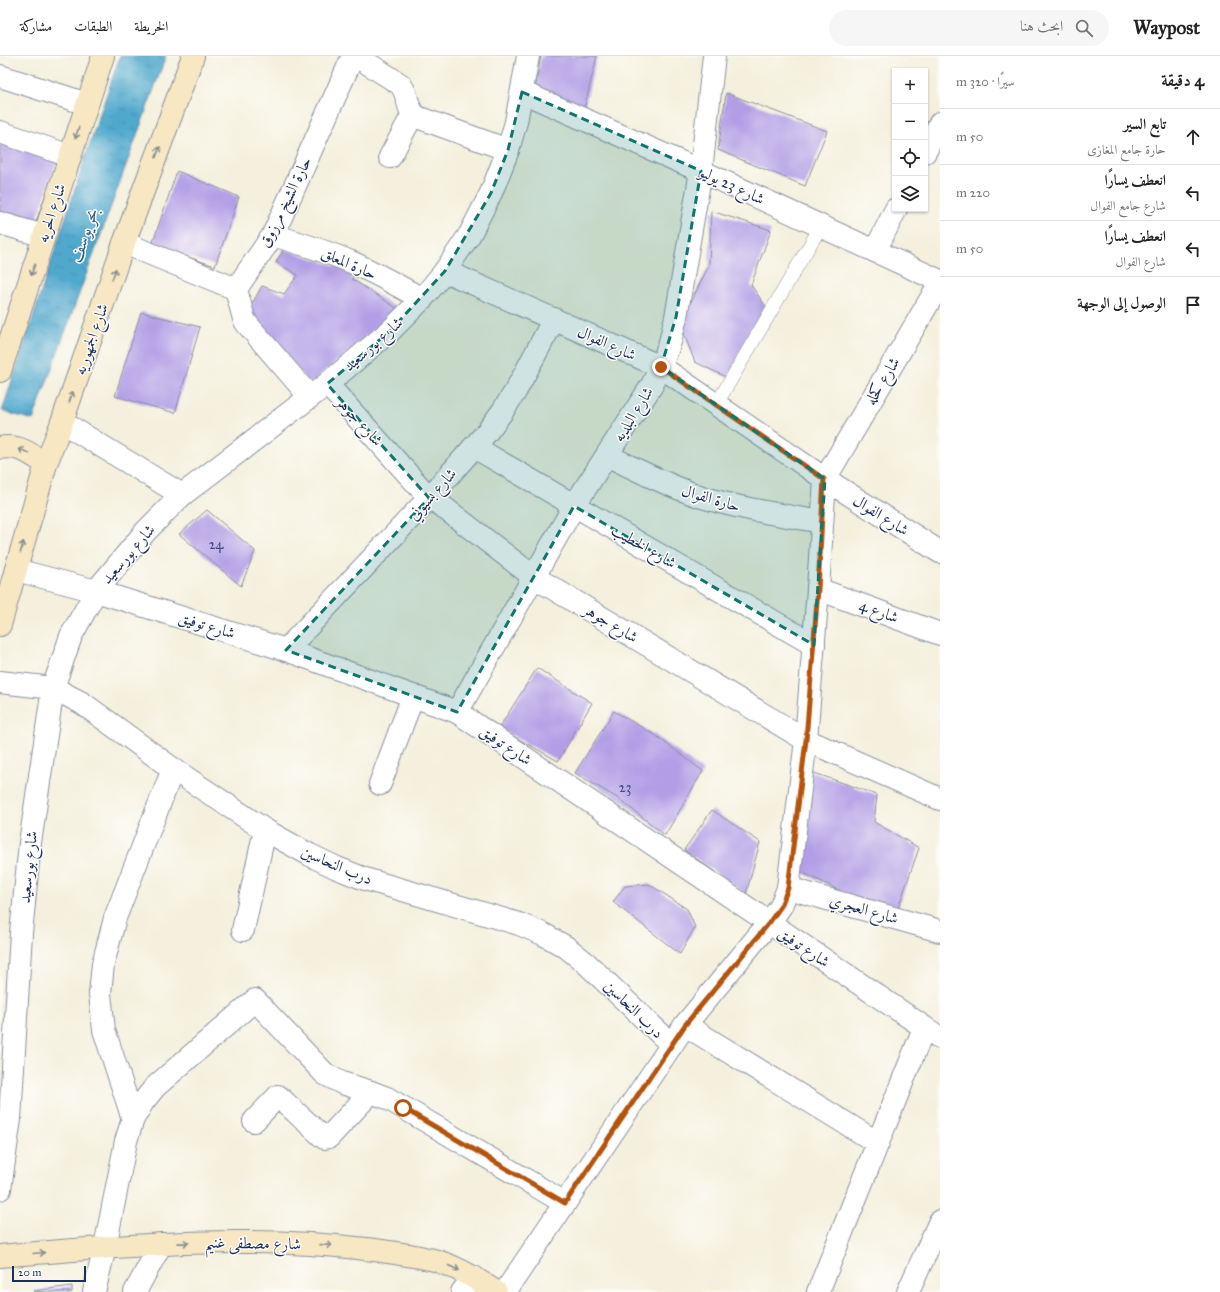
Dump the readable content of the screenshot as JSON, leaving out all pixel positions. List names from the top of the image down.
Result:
{
  "streets": {
    "street": [
      "شارع 23 يوليو",
      "حارة الشيخ مرزوق",
      "شارع الحريه",
      "حارة المعلق",
      "شارع الجمهوريه",
      "شارع الفوال",
      "شارع بورسعيد",
      "شارع كحله",
      "شارع البلديه",
      "شارع جوهر",
      "شارع بسيوني",
      "حارة الفوال",
      "شارع الخطيب",
      "شارع 4",
      "شارع توفيق",
      "درب النحاسين",
      "شارع العجري",
      "شارع مصطفى غنيم"
    ]
  },
  "crossings": [
    ["شارع 23 يوليو", "شارع بورسعيد"],
    ["شارع 23 يوليو", "شارع كحله"],
    ["شارع 23 يوليو", "شارع البلديه"],
    ["حارة الشيخ مرزوق", "حارة المعلق"],
    ["حارة المعلق", "شارع بورسعيد"],
    ["شارع الجمهوريه", "شارع توفيق"],
    ["شارع الفوال", "شارع بورسعيد"],
    ["شارع الفوال", "شارع كحله"],
    ["شارع الفوال", "شارع البلديه"],
    ["شارع الفوال", "شارع بسيوني"],
    ["شارع بورسعيد", "شارع جوهر"],
    ["شارع بورسعيد", "شارع توفيق"],
    ["شارع بورسعيد", "درب النحاسين"],
    ["شارع البلديه", "شارع جوهر"],
    ["شارع البلديه", "حارة الفوال"],
    ["شارع البلديه", "شارع الخطيب"],
    ["شارع البلديه", "شارع توفيق"],
    ["شارع جوهر", "شارع بسيوني"],
    ["شارع بسيوني", "شارع الخطيب"],
    ["شارع بسيوني", "شارع توفيق"]
  ],
  "one_way": ["شارع الحريه", "شارع الجمهوريه"],
  "water": ["بحر يوسف"],
  "house_numbers": ["24", "23"],
  "scale_bar": "20 m",
  "page": {
    "header": "Waypost",
    "search": "ابحث هنا",
    "nav": ["الخريطة", "الطبقات", "مشاركة"],
    "heading": ["4 دقيقة", "سيرًا · 320 m"],
    "map_buttons": ["+", "−"],
    "list": [
      ["تابع السير", "حارة جامع المغازى", "50 m"],
      ["انعطف يسارًا", "شارع جامع الفوال", "220 m"],
      ["انعطف يسارًا", "شارع الفوال", "50 m"],
      "الوصول إلى الوجهة"
    ],
    "scale": "20 m"
  }
}
